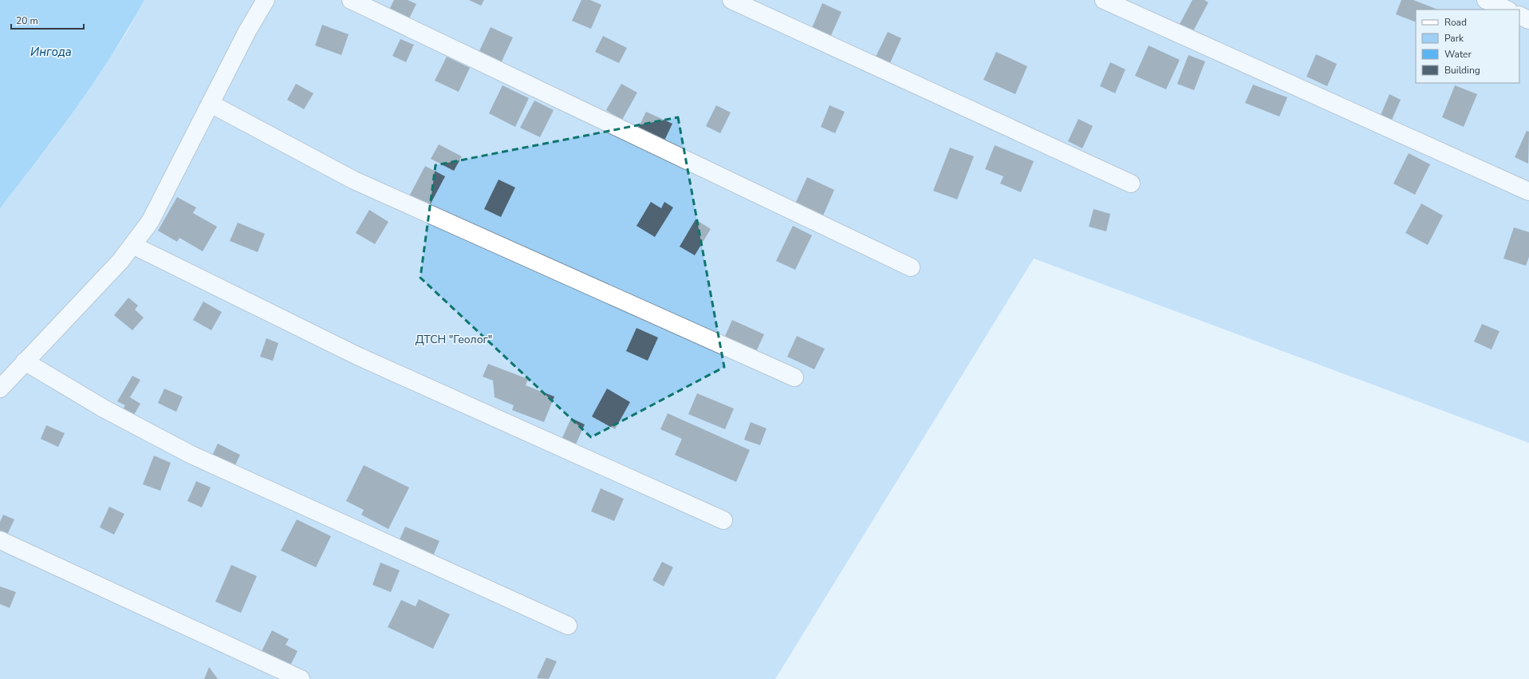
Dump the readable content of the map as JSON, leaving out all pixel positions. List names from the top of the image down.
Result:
{
  "water": ["Ингода"],
  "parks": ["ДТСН \"Геолог\""],
  "legend": [
    "Road",
    "Park",
    "Water",
    "Building"
  ],
  "scale_bar": "20 m"
}
